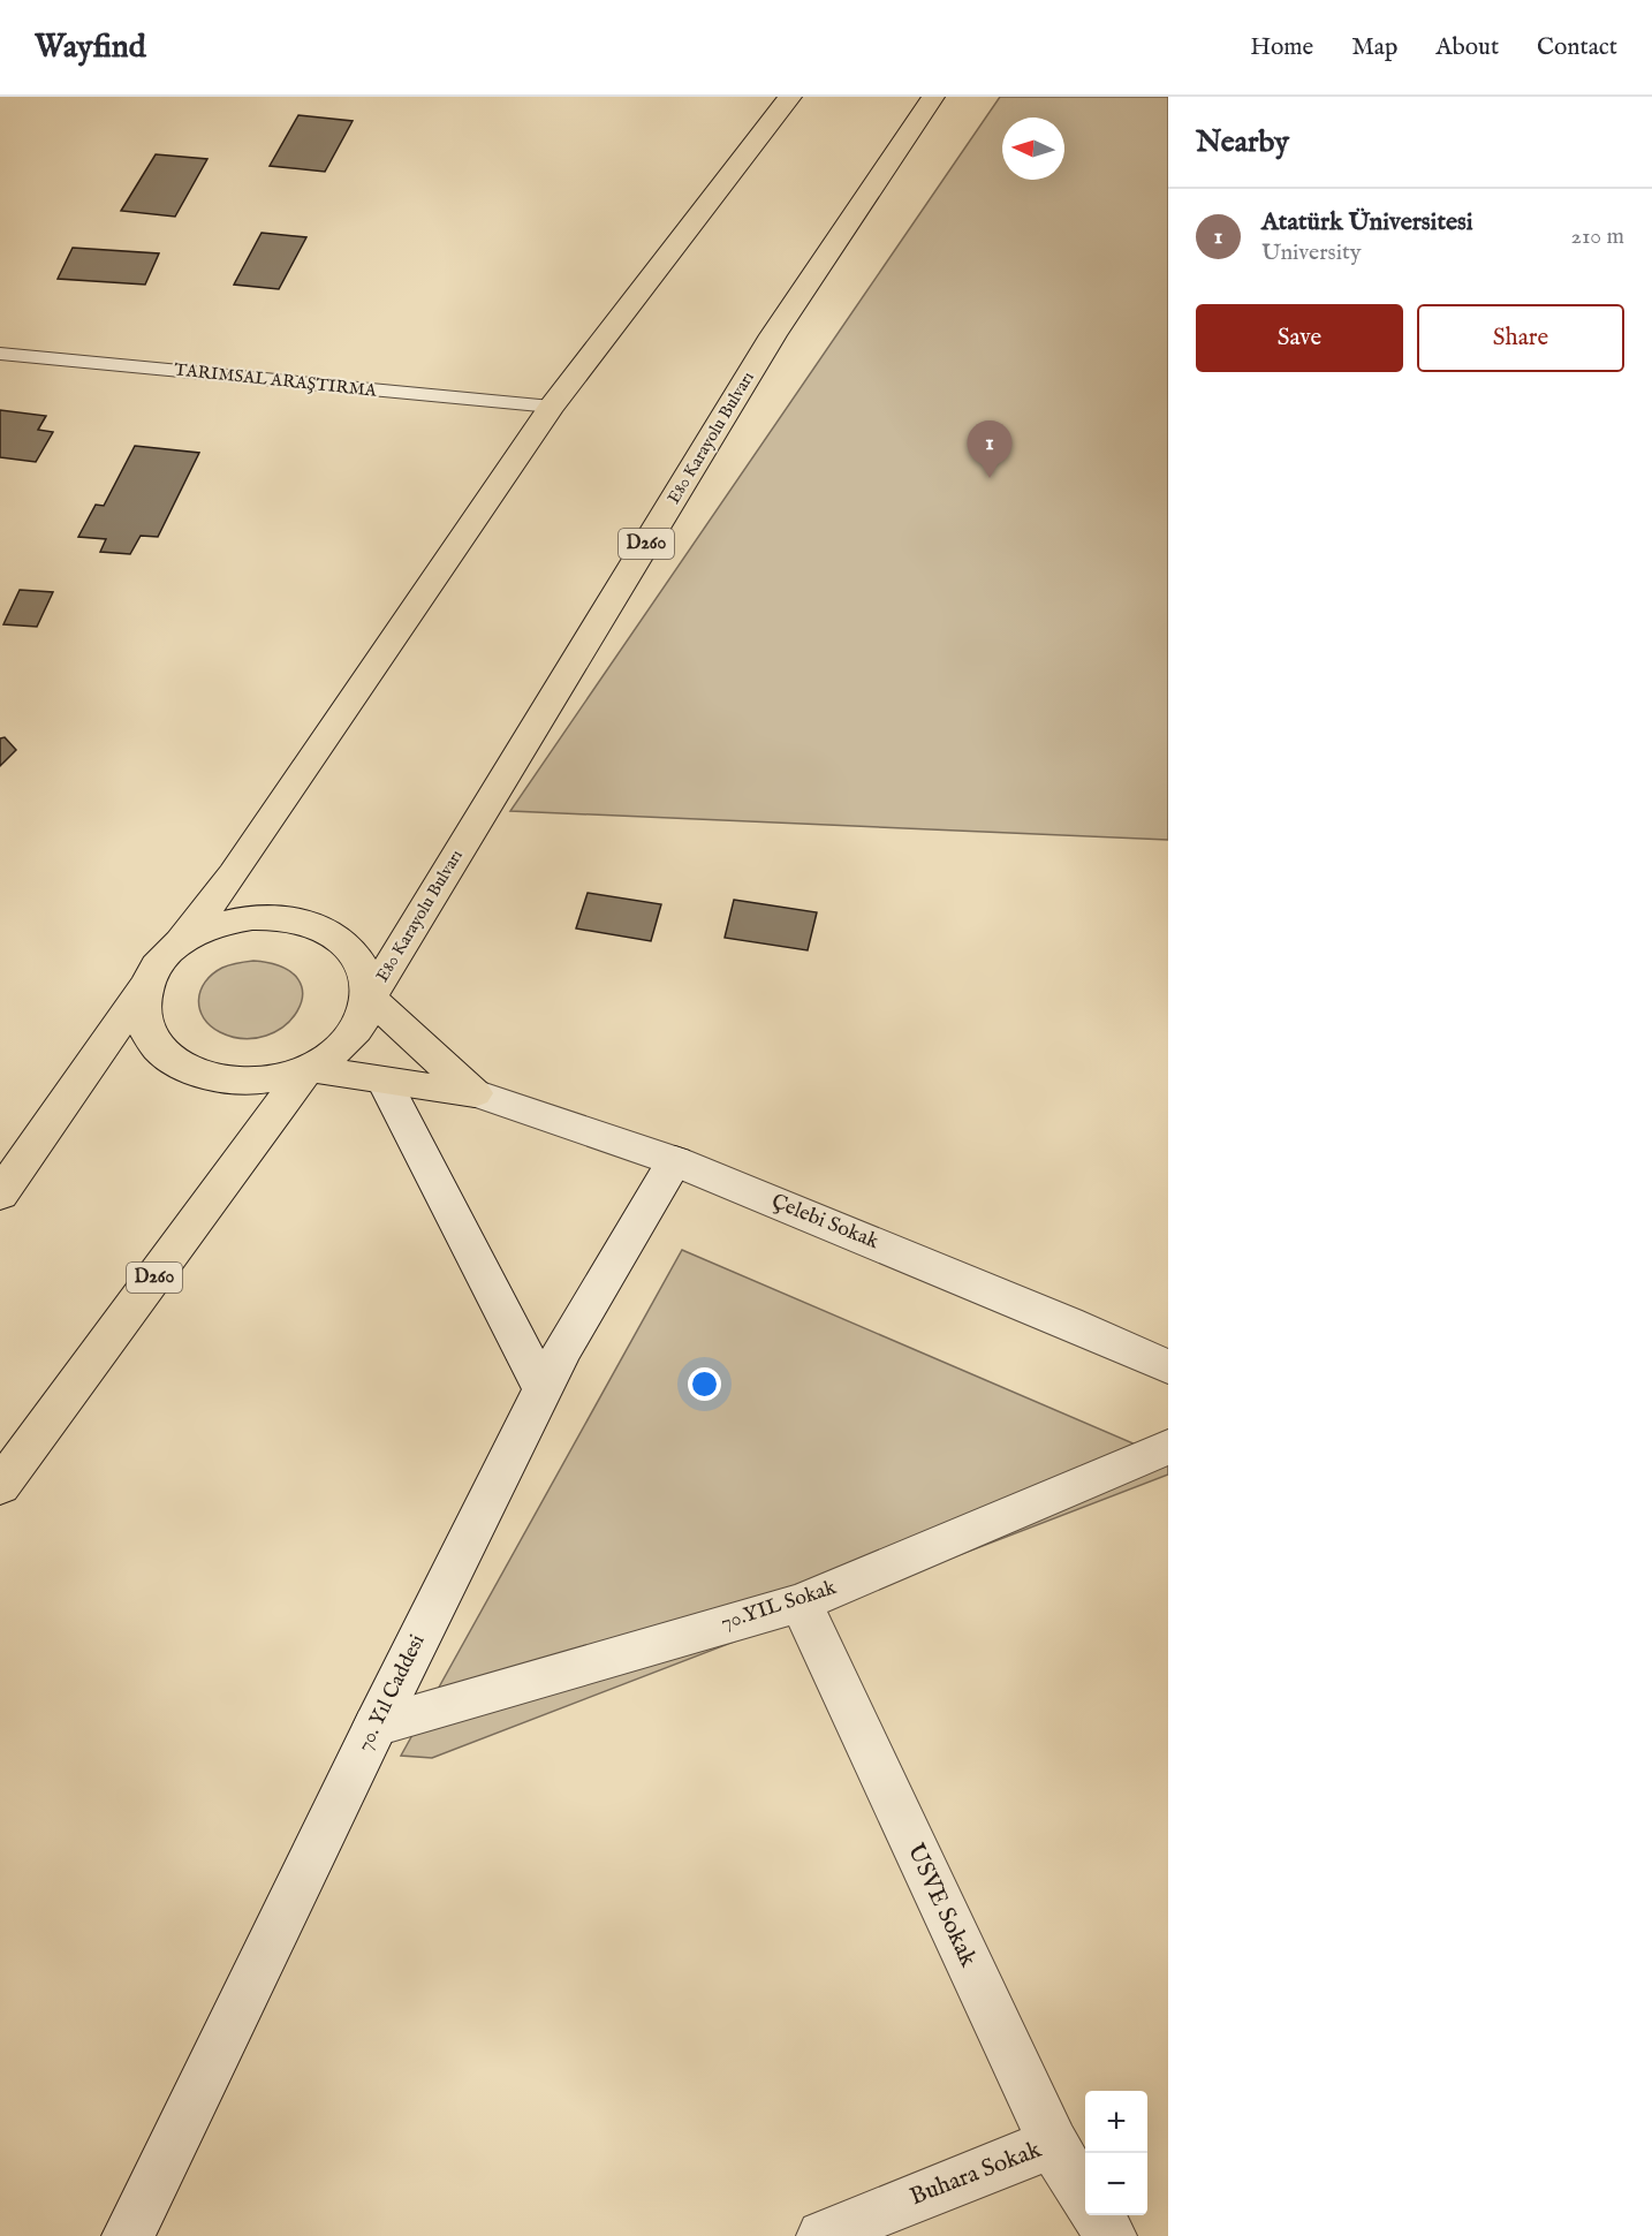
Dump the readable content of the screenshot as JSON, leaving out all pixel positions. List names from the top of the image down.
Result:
{
  "streets": {
    "highway": ["E80 Karayolu Bulvarı", "D260"],
    "street": [
      "Çelebi Sokak",
      "70.YIL Sokak",
      "70. Yıl Caddesi",
      "USVE Sokak",
      "Buhara Sokak"
    ],
    "lane": ["TARIMSAL ARAŞTIRMA"]
  },
  "crossings": [
    ["E80 Karayolu Bulvarı", "D260"],
    ["Çelebi Sokak", "70. Yıl Caddesi"],
    ["70.YIL Sokak", "70. Yıl Caddesi"],
    ["70.YIL Sokak", "USVE Sokak"],
    ["USVE Sokak", "Buhara Sokak"]
  ],
  "north": "left",
  "page": {
    "header": "Wayfind",
    "nav": [
      "Home",
      "Map",
      "About",
      "Contact"
    ],
    "heading": "Nearby",
    "list": [
      {
        "mark": "1",
        "name": "Atatürk Üniversitesi",
        "note": "University",
        "value": "210 m"
      }
    ],
    "buttons": ["Save", "Share"],
    "pins": "1",
    "map_buttons": ["+", "−"]
  }
}
